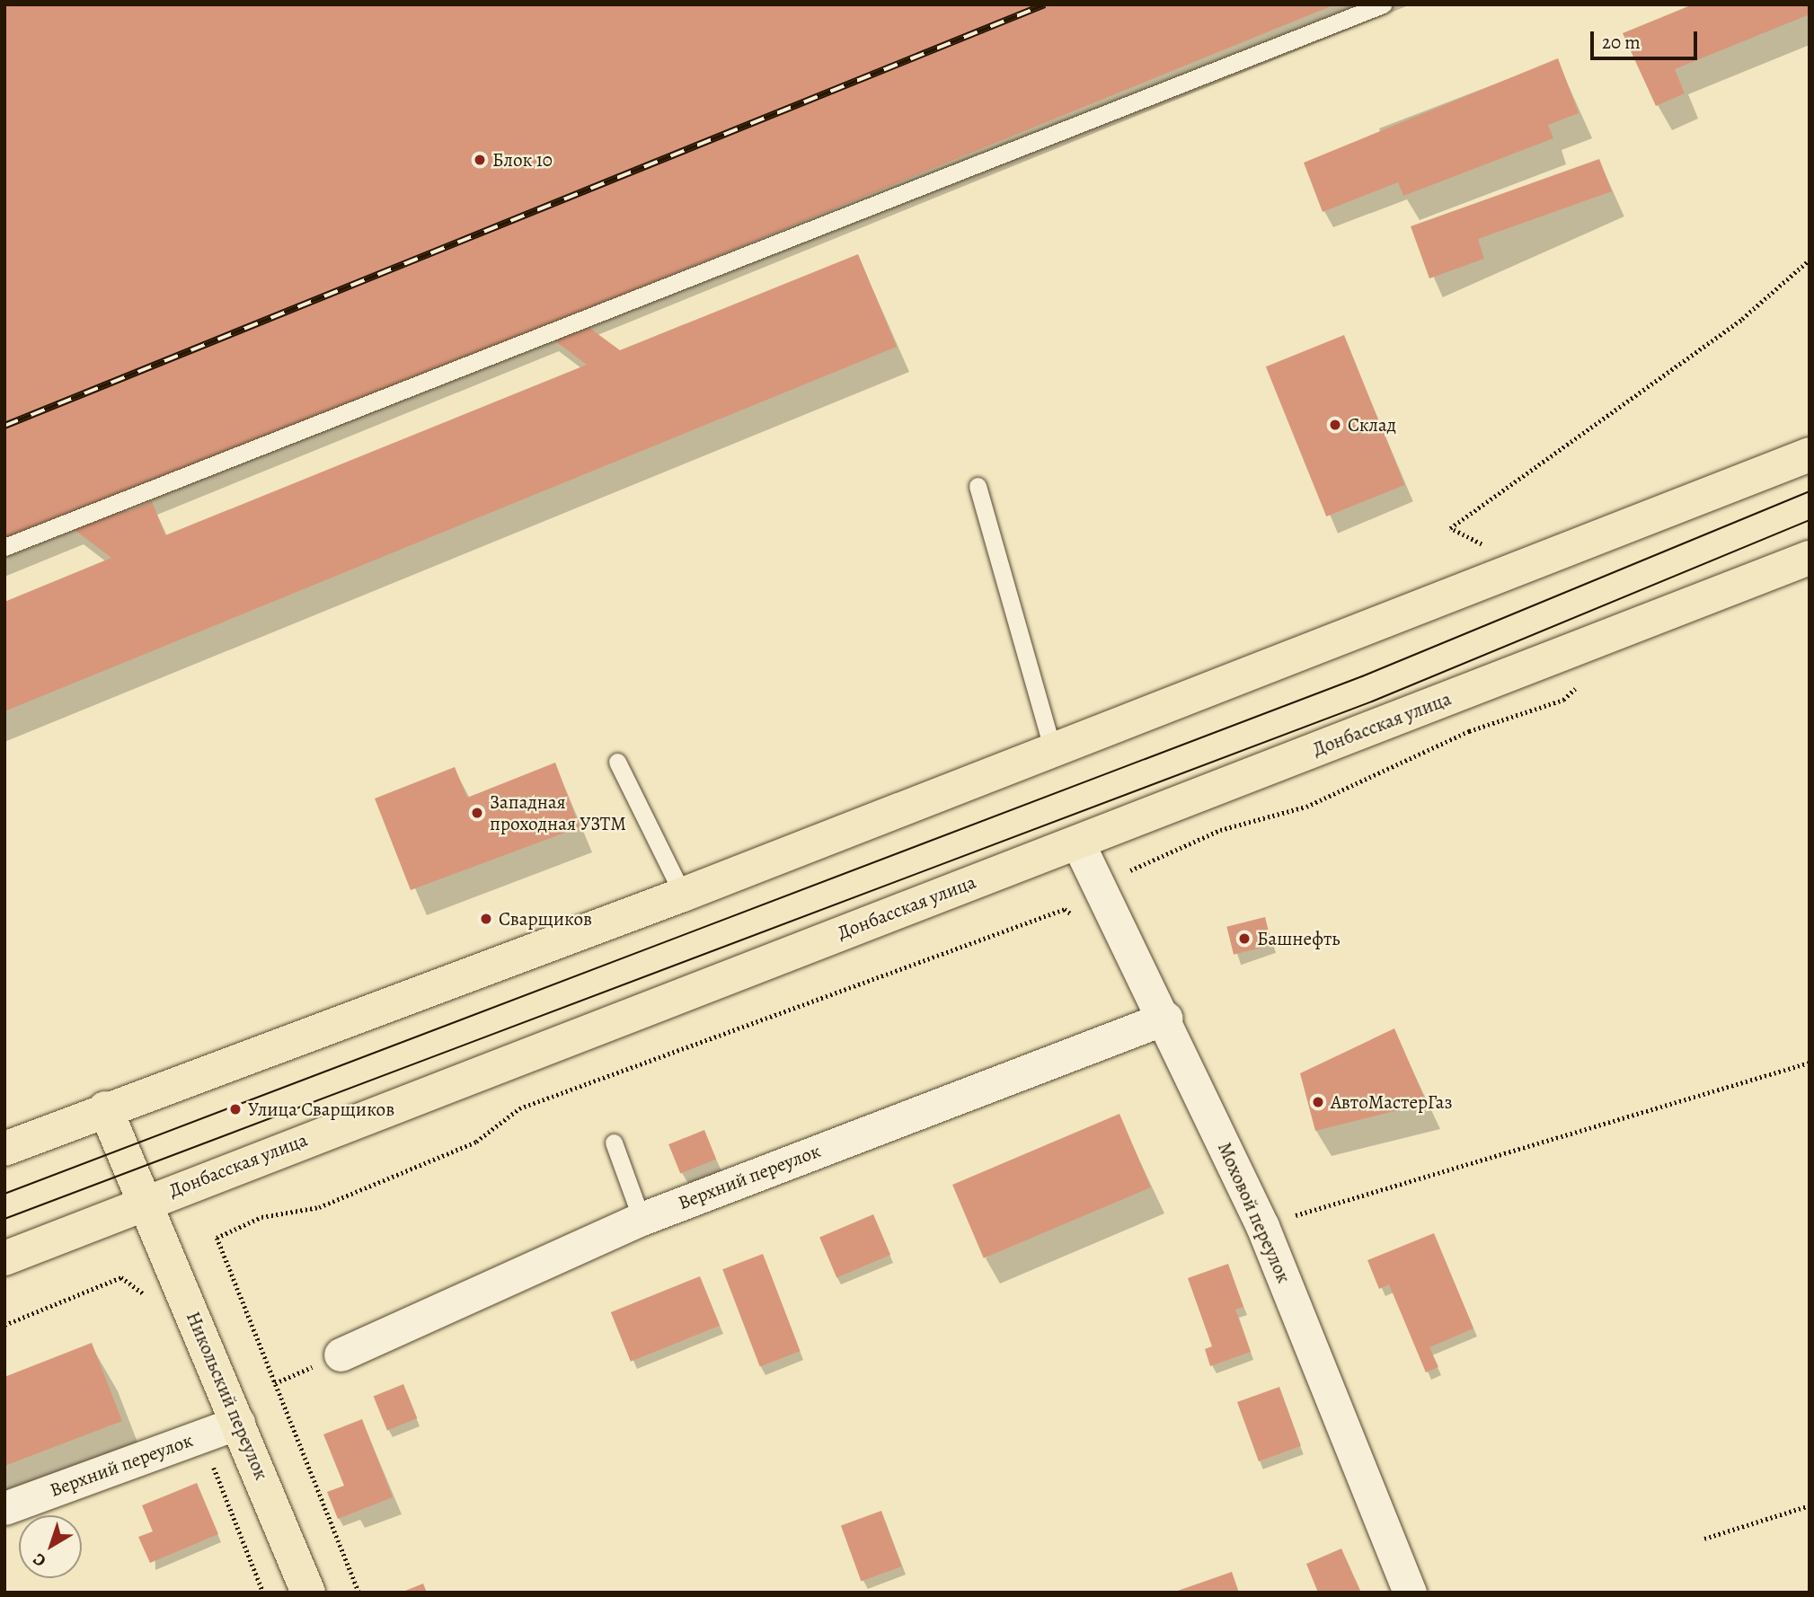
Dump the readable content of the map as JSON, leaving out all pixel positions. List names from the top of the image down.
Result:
{
  "streets": {
    "main road": ["Донбасская улица", "Никольский переулок"],
    "street": ["Верхний переулок", "Моховой переулок"]
  },
  "crossings": [
    ["Донбасская улица", "Моховой переулок"],
    ["Донбасская улица", "Никольский переулок"],
    ["Верхний переулок", "Моховой переулок"],
    ["Верхний переулок", "Никольский переулок"]
  ],
  "places": [
    "Блок 10",
    "Склад",
    "Западная проходная УЗТМ",
    "Сварщиков",
    "Башнефть",
    "АвтоМастерГаз",
    "Улица Сварщиков"
  ],
  "scale_bar": "20 m",
  "north": "bottom left"
}
